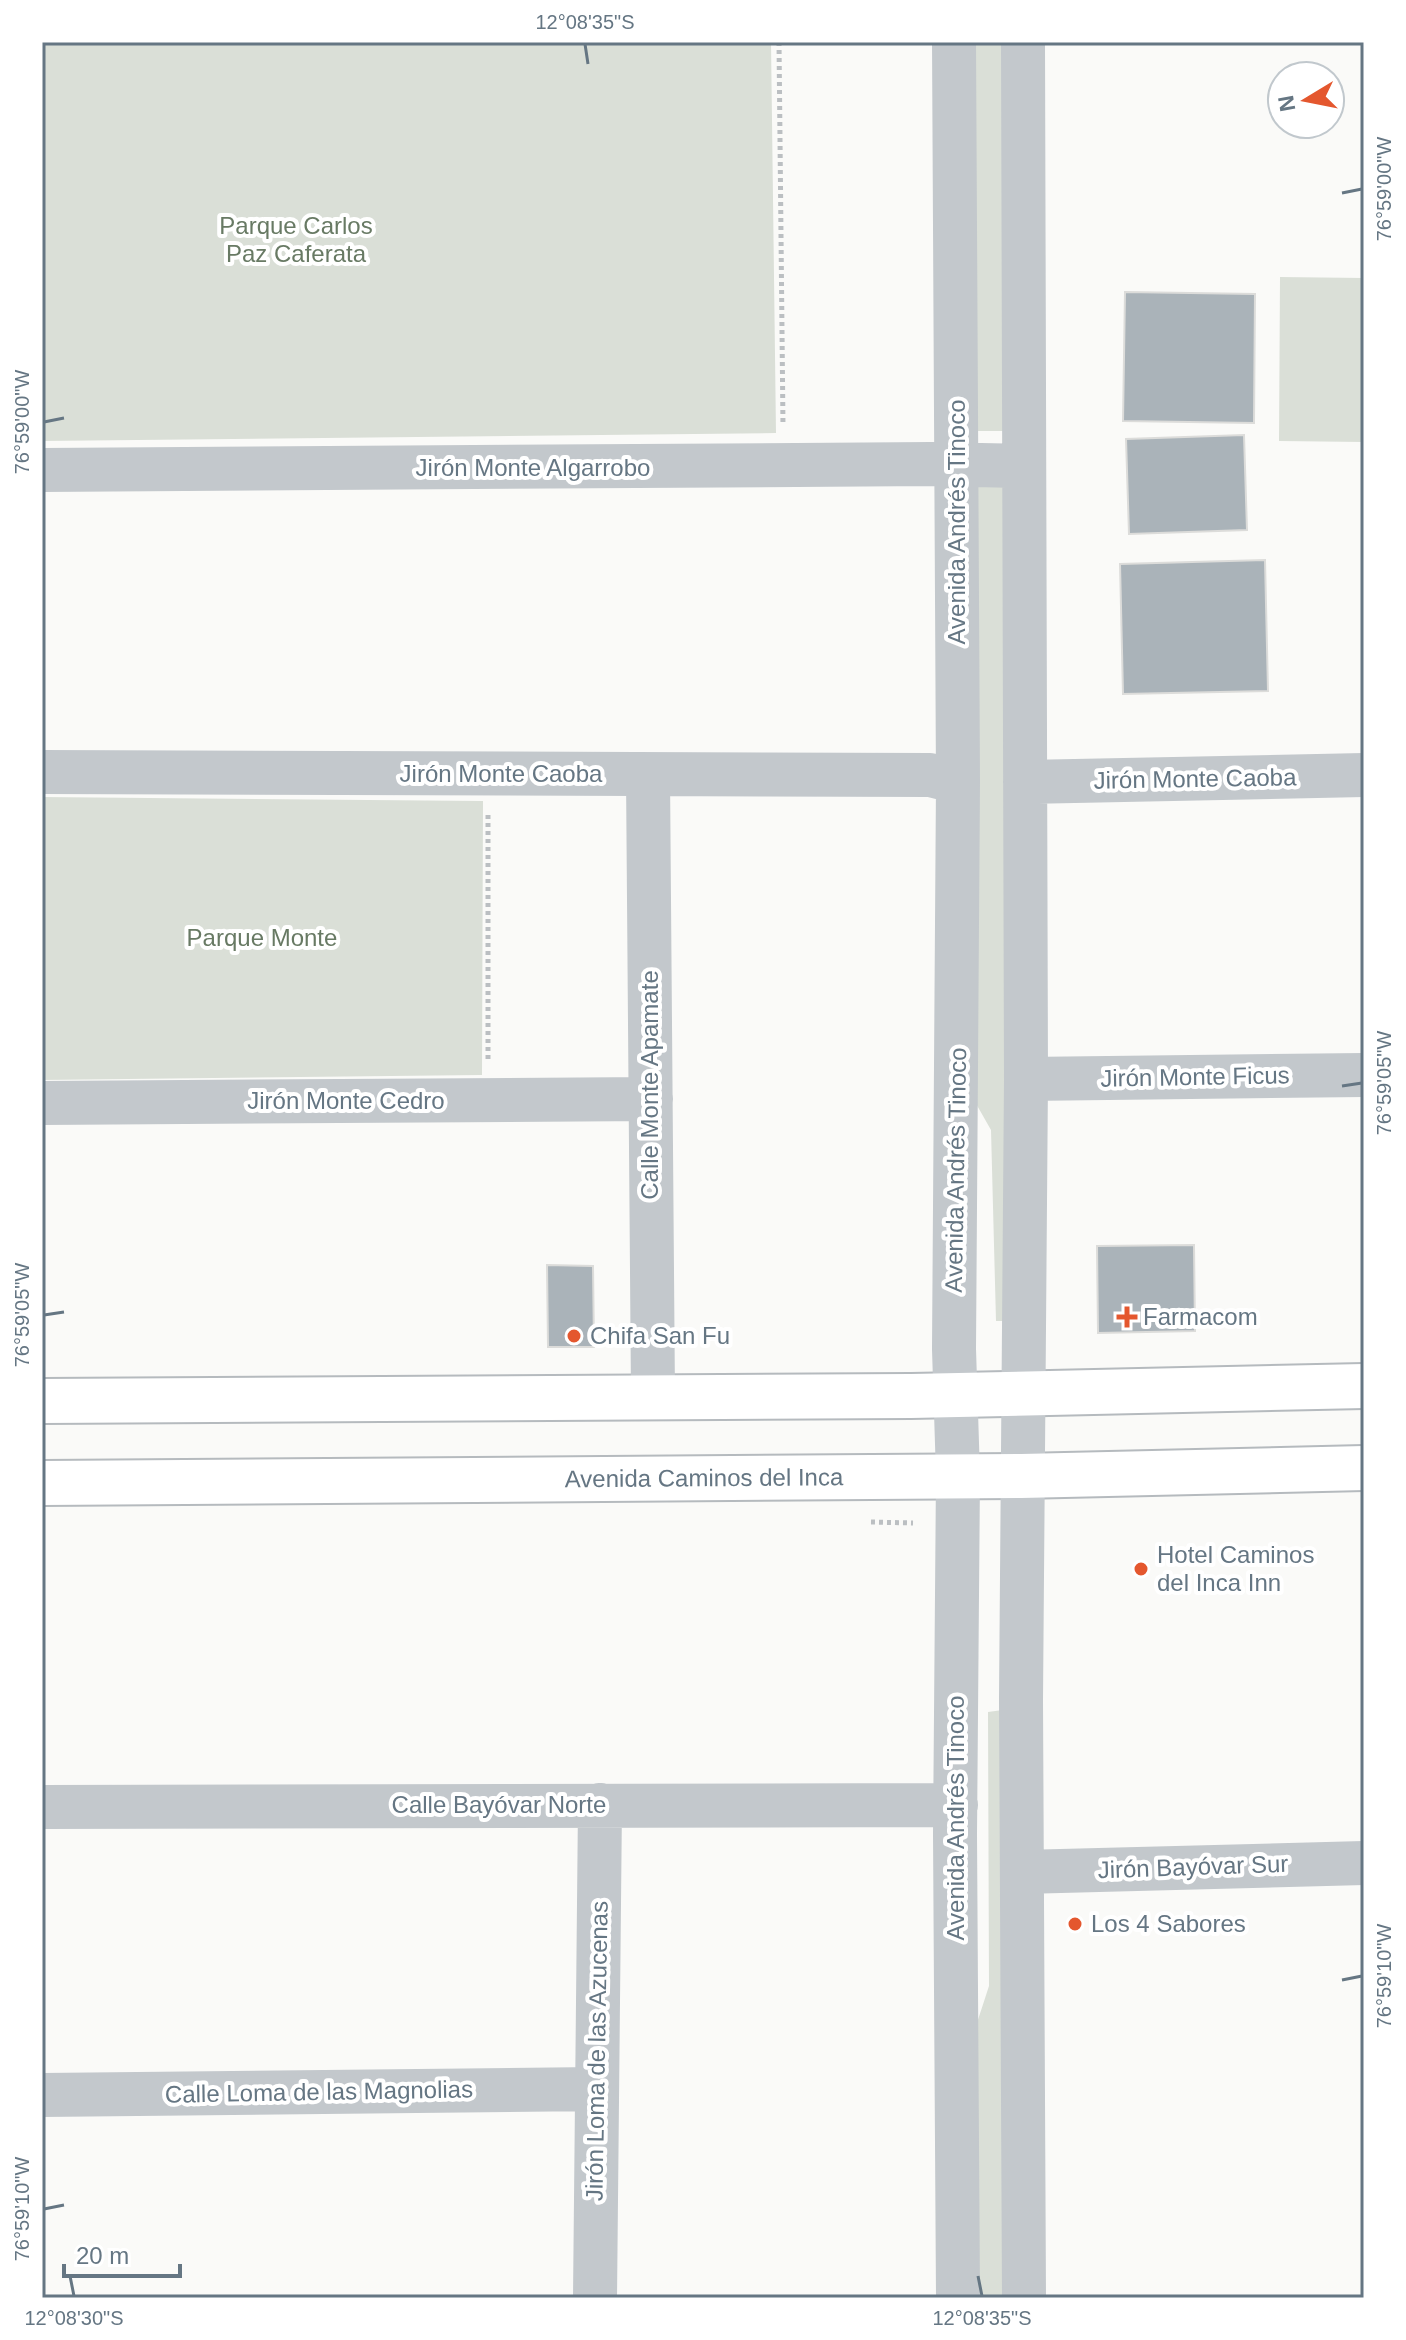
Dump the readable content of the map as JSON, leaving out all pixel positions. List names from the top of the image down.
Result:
{
  "streets": {
    "main road": ["Avenida Caminos del Inca"],
    "street": [
      "Jirón Monte Algarrobo",
      "Avenida Andrés Tinoco",
      "Jirón Monte Caoba",
      "Jirón Monte Ficus",
      "Calle Monte Apamate",
      "Jirón Monte Cedro",
      "Calle Bayóvar Norte",
      "Jirón Bayóvar Sur",
      "Jirón Loma de las Azucenas",
      "Calle Loma de las Magnolias"
    ]
  },
  "crossings": [
    ["Jirón Monte Algarrobo", "Avenida Andrés Tinoco"],
    ["Avenida Andrés Tinoco", "Jirón Monte Caoba"],
    ["Avenida Andrés Tinoco", "Avenida Caminos del Inca"],
    ["Avenida Andrés Tinoco", "Calle Bayóvar Norte"],
    ["Jirón Monte Caoba", "Calle Monte Apamate"],
    ["Calle Monte Apamate", "Jirón Monte Cedro"],
    ["Calle Bayóvar Norte", "Jirón Loma de las Azucenas"],
    ["Jirón Loma de las Azucenas", "Calle Loma de las Magnolias"]
  ],
  "parks": ["Parque Carlos Paz Caferata", "Parque Monte"],
  "places": {
    "health": ["Farmacom"],
    "other": ["Chifa San Fu", "Hotel Caminos del Inca Inn", "Los 4 Sabores"]
  },
  "scale_bar": "20 m",
  "north": "left",
  "coordinates": [
    "12°08'35\"S",
    "76°59'00\"W",
    "76°59'05\"W",
    "76°59'10\"W",
    "12°08'30\"S"
  ]
}
